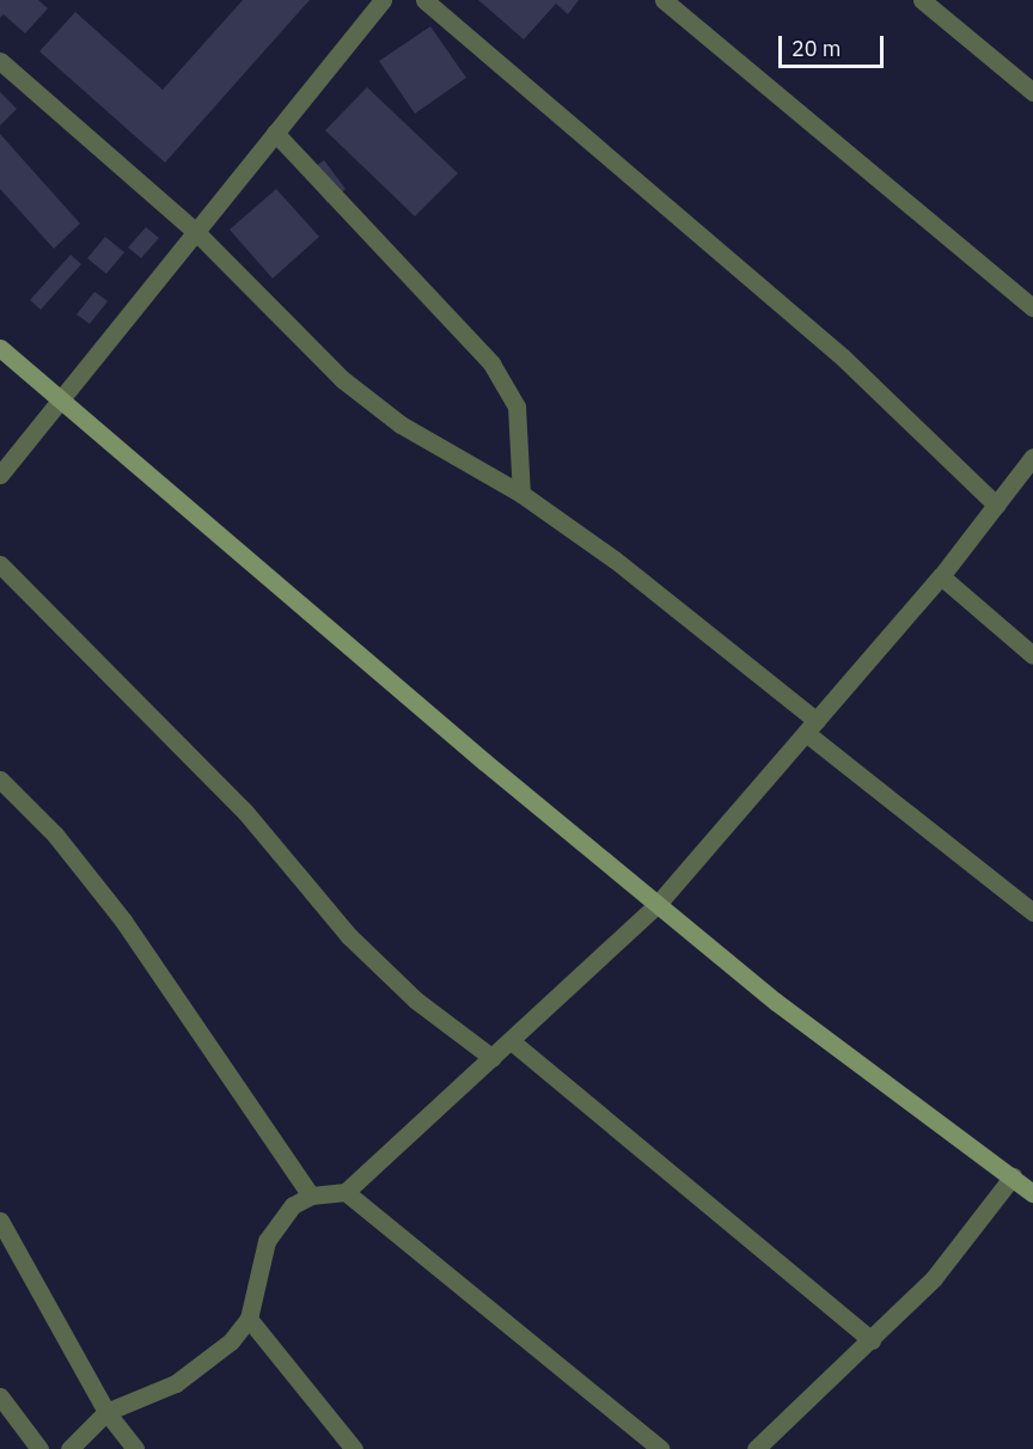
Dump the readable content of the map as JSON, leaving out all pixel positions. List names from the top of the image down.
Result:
{
  "scale_bar": "20 m"
}
